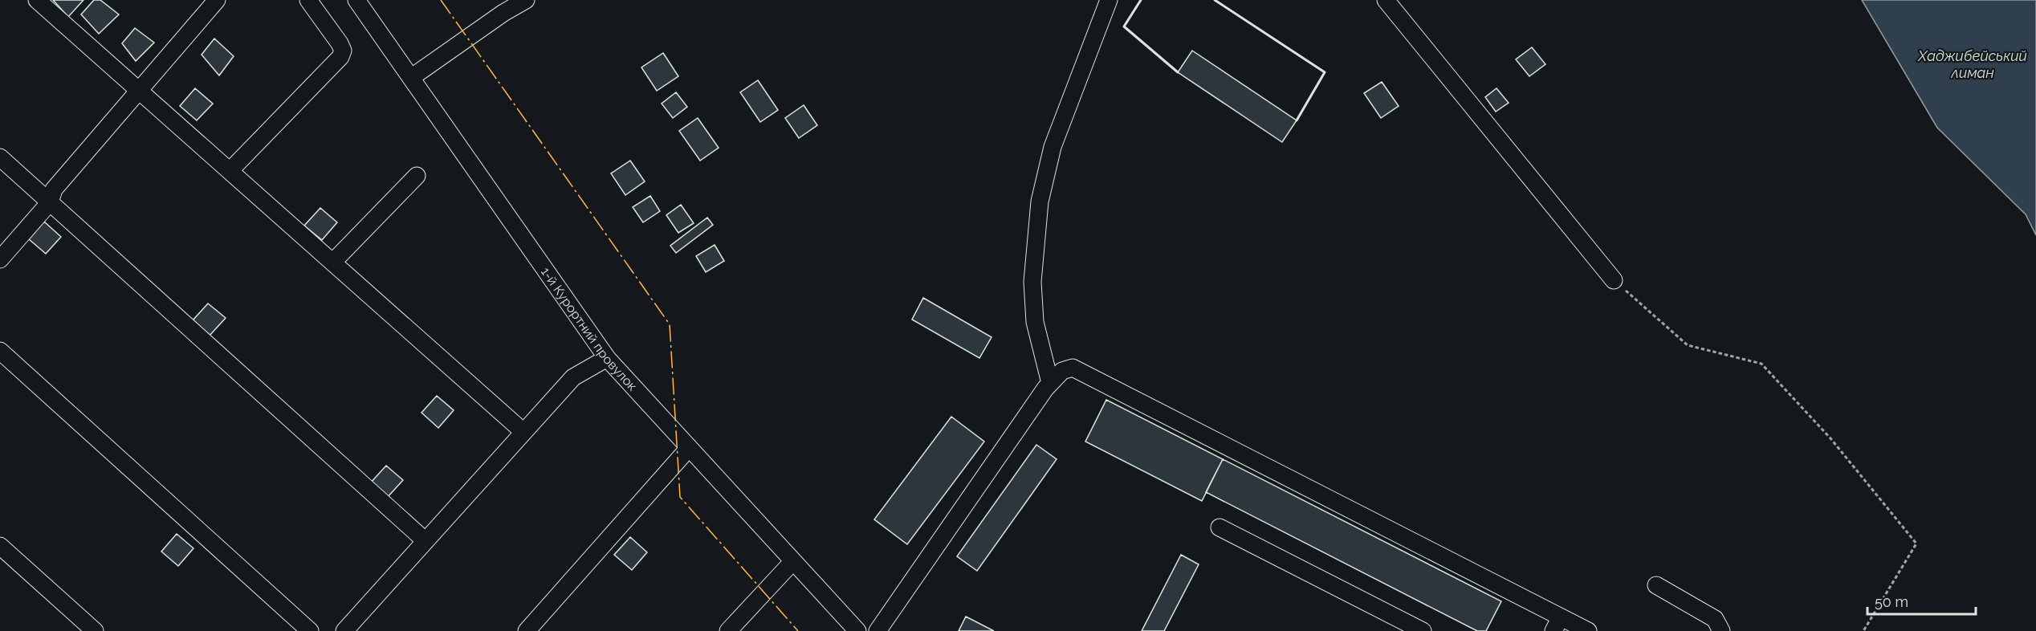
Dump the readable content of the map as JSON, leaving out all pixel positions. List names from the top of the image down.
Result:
{
  "streets": {
    "street": ["1-й Курортний провулок"]
  },
  "water": ["Хаджибейський лиман"],
  "scale_bar": "50 m"
}
